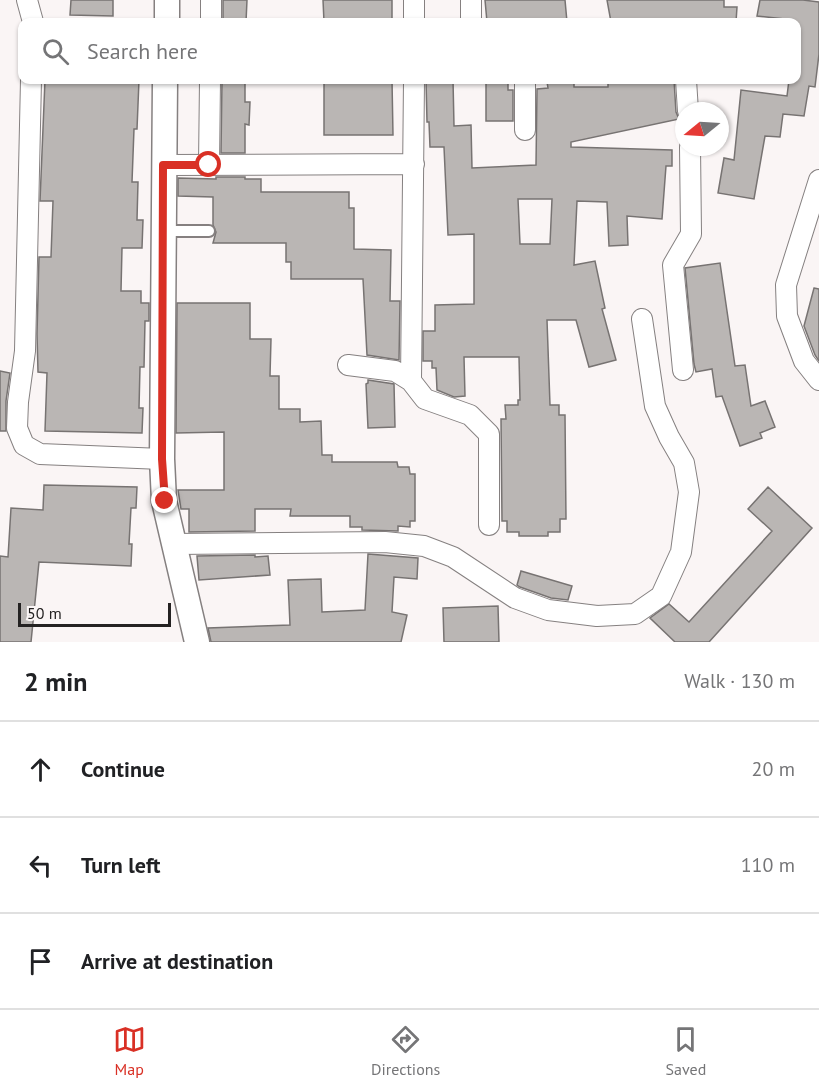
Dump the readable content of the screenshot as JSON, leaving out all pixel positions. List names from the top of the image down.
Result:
{
  "scale_bar": "50 m",
  "north": "left",
  "page": {
    "search": "Search here",
    "scale": "50 m",
    "heading": ["2 min", "Walk · 130 m"],
    "list": [
      ["Continue", "20 m"],
      ["Turn left", "110 m"],
      "Arrive at destination"
    ],
    "nav": ["Map", "Directions", "Saved"]
  }
}
